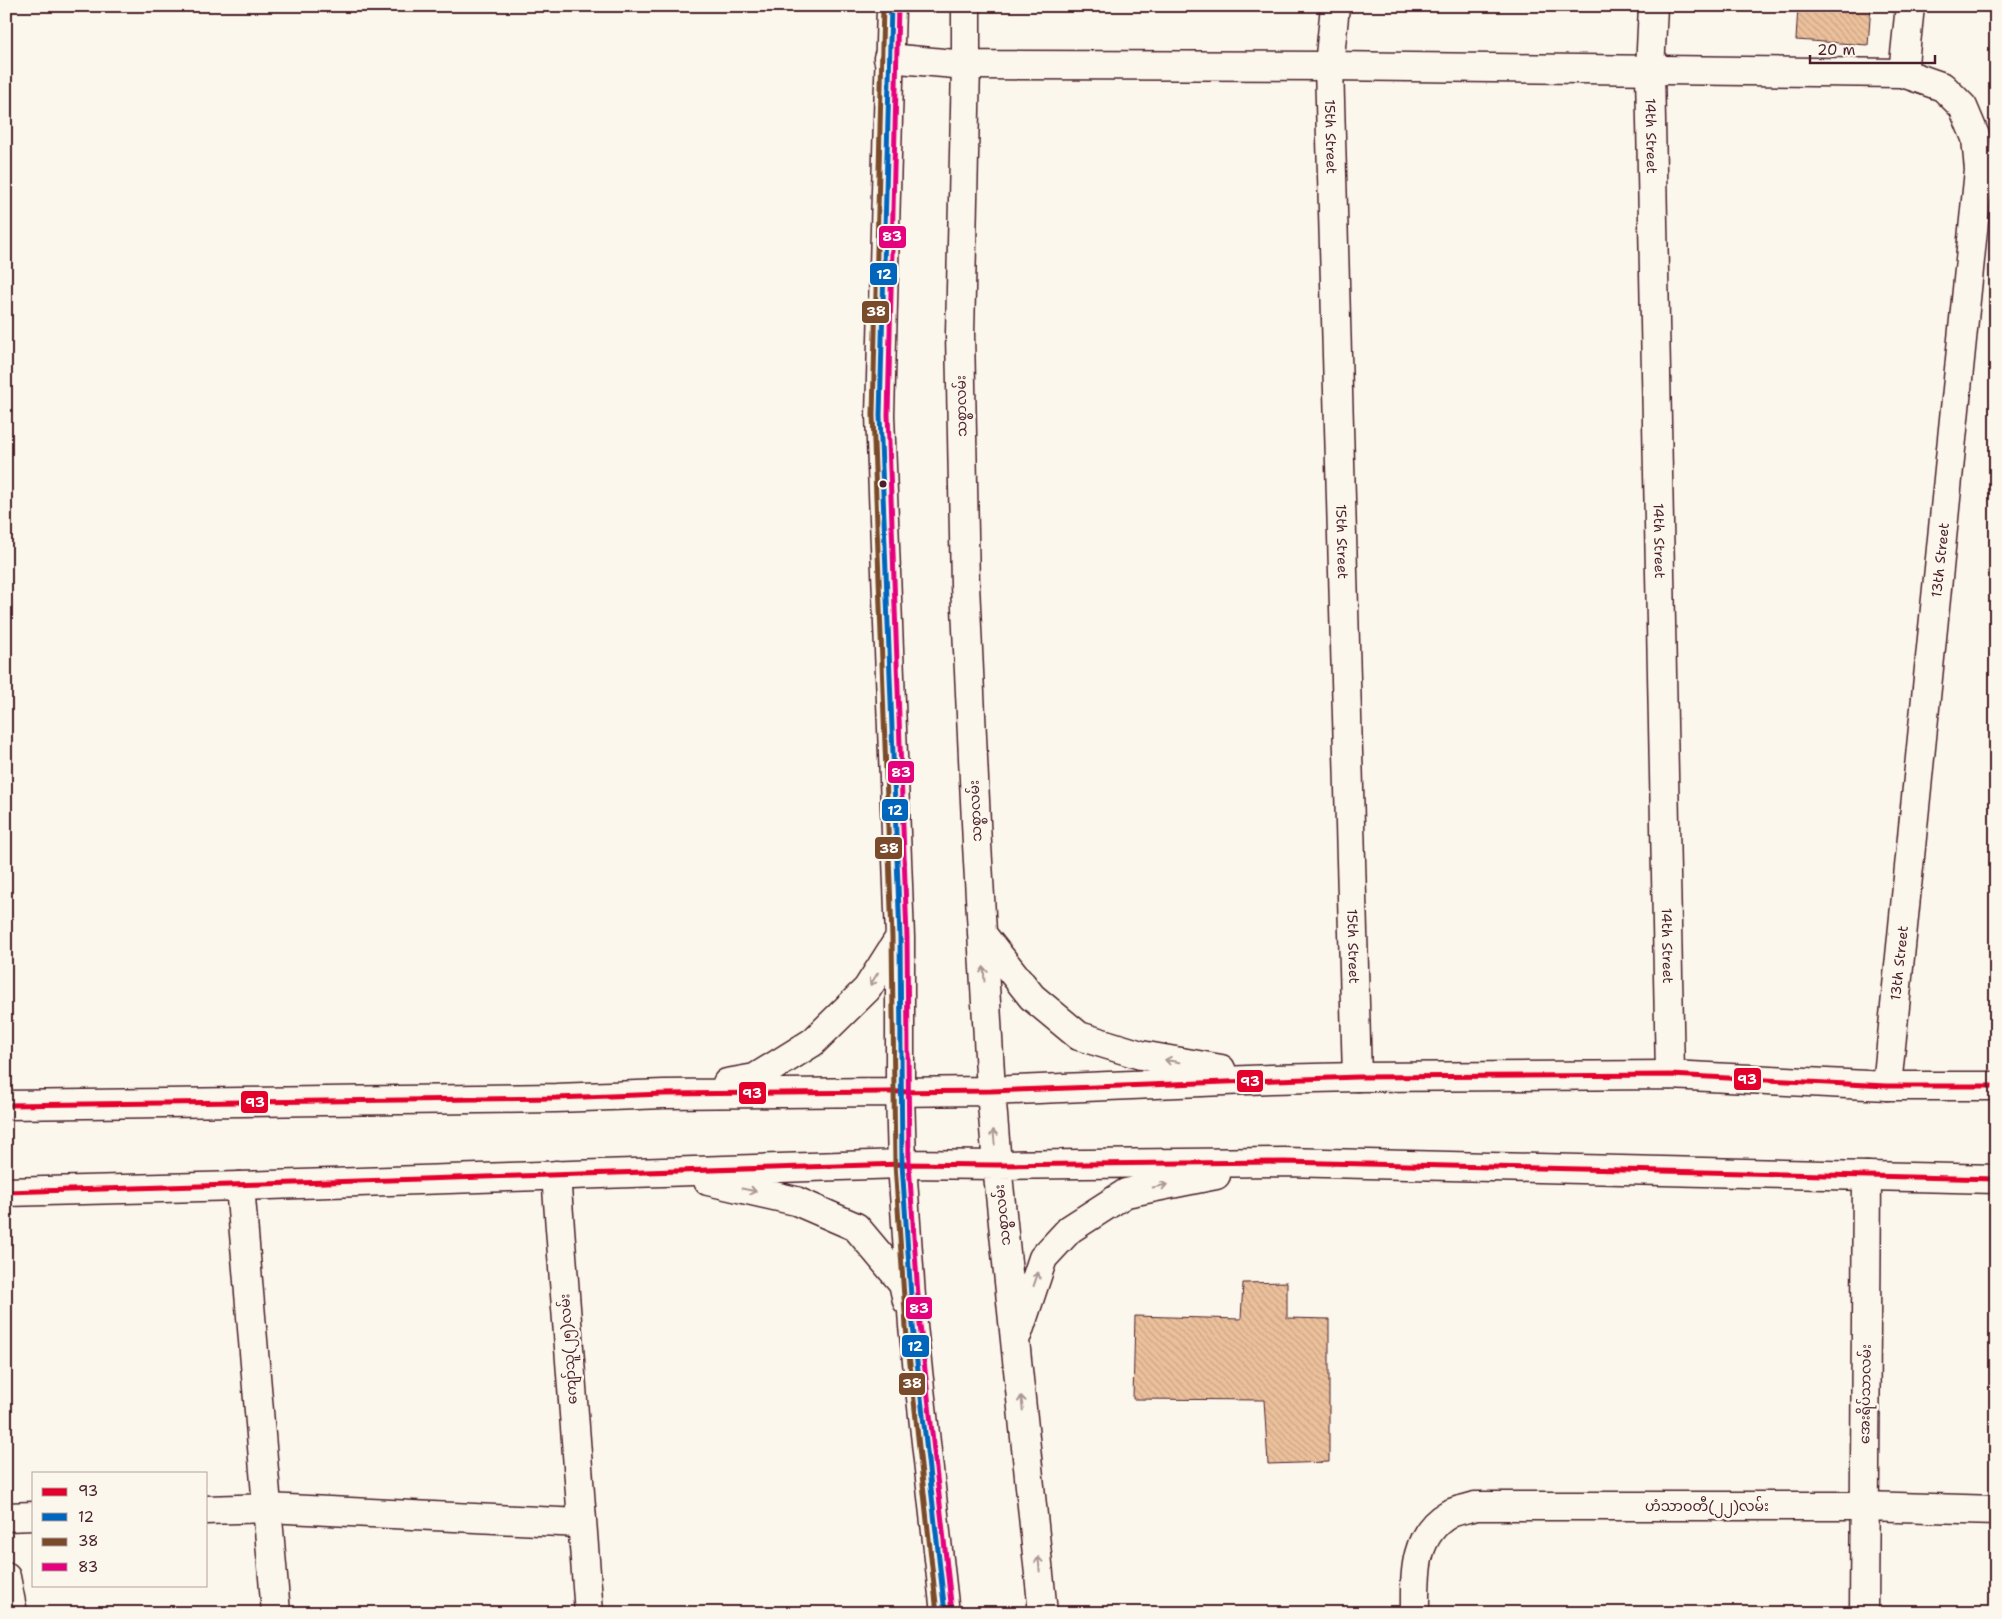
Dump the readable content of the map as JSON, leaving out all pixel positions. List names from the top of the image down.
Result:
{
  "streets": {
    "main road": [
      "14th Street",
      "15th Street",
      "သစ္စာလမ်း",
      "13th Street",
      "ကျော်သူ(၂၅)လမ်း",
      "အေးရိပ်သာလမ်း",
      "ဟံသာဝတီ(၂၂)လမ်း"
    ]
  },
  "crossings": [
    ["14th Street", "13th Street"],
    ["15th Street", "13th Street"],
    ["သစ္စာလမ်း", "13th Street"],
    ["အေးရိပ်သာလမ်း", "ဟံသာဝတီ(၂၂)လမ်း"]
  ],
  "lines": [
    "transit line 12",
    "transit line 38",
    "transit line 83",
    "transit line 93"
  ],
  "legend": [
    "93",
    "12",
    "38",
    "83"
  ],
  "scale_bar": "20 m"
}
